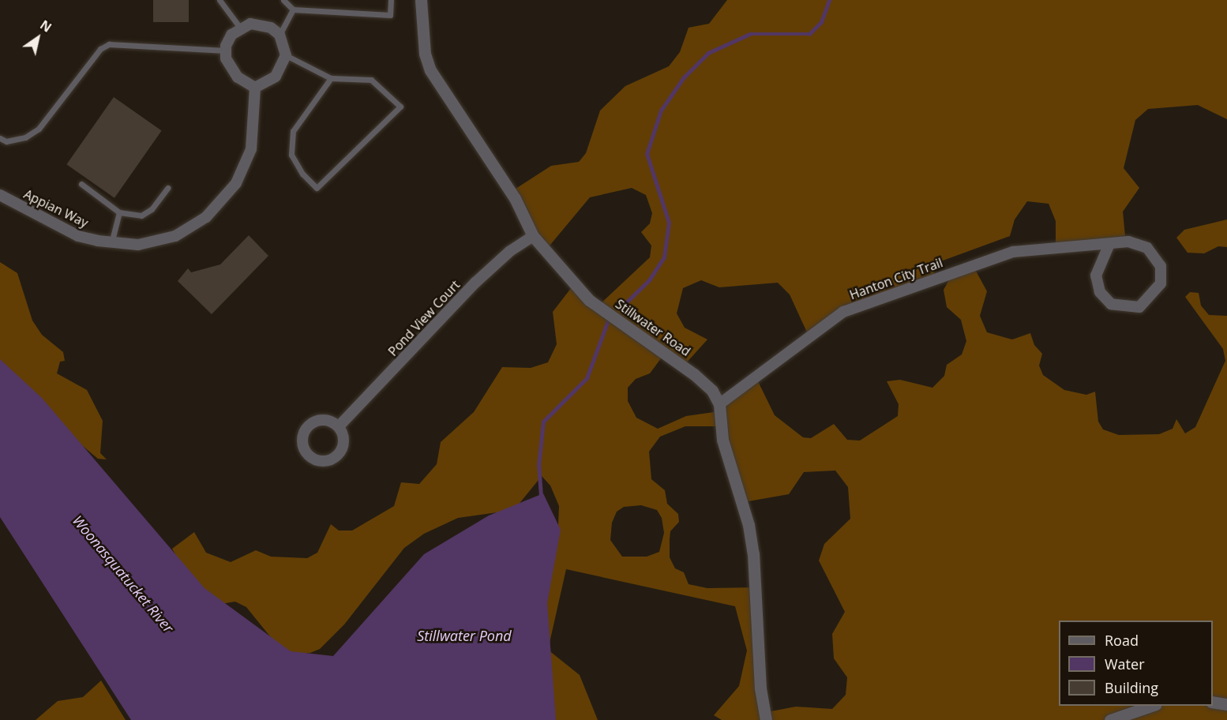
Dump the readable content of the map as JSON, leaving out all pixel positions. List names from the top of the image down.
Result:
{
  "streets": {
    "street": [
      "Appian Way",
      "Hanton City Trail",
      "Pond View Court",
      "Stillwater Road"
    ]
  },
  "crossings": [
    ["Hanton City Trail", "Stillwater Road"],
    ["Pond View Court", "Stillwater Road"]
  ],
  "water": ["Woonasquatucket River", "Stillwater Pond"],
  "legend": ["Road", "Water", "Building"],
  "north": "top right"
}
